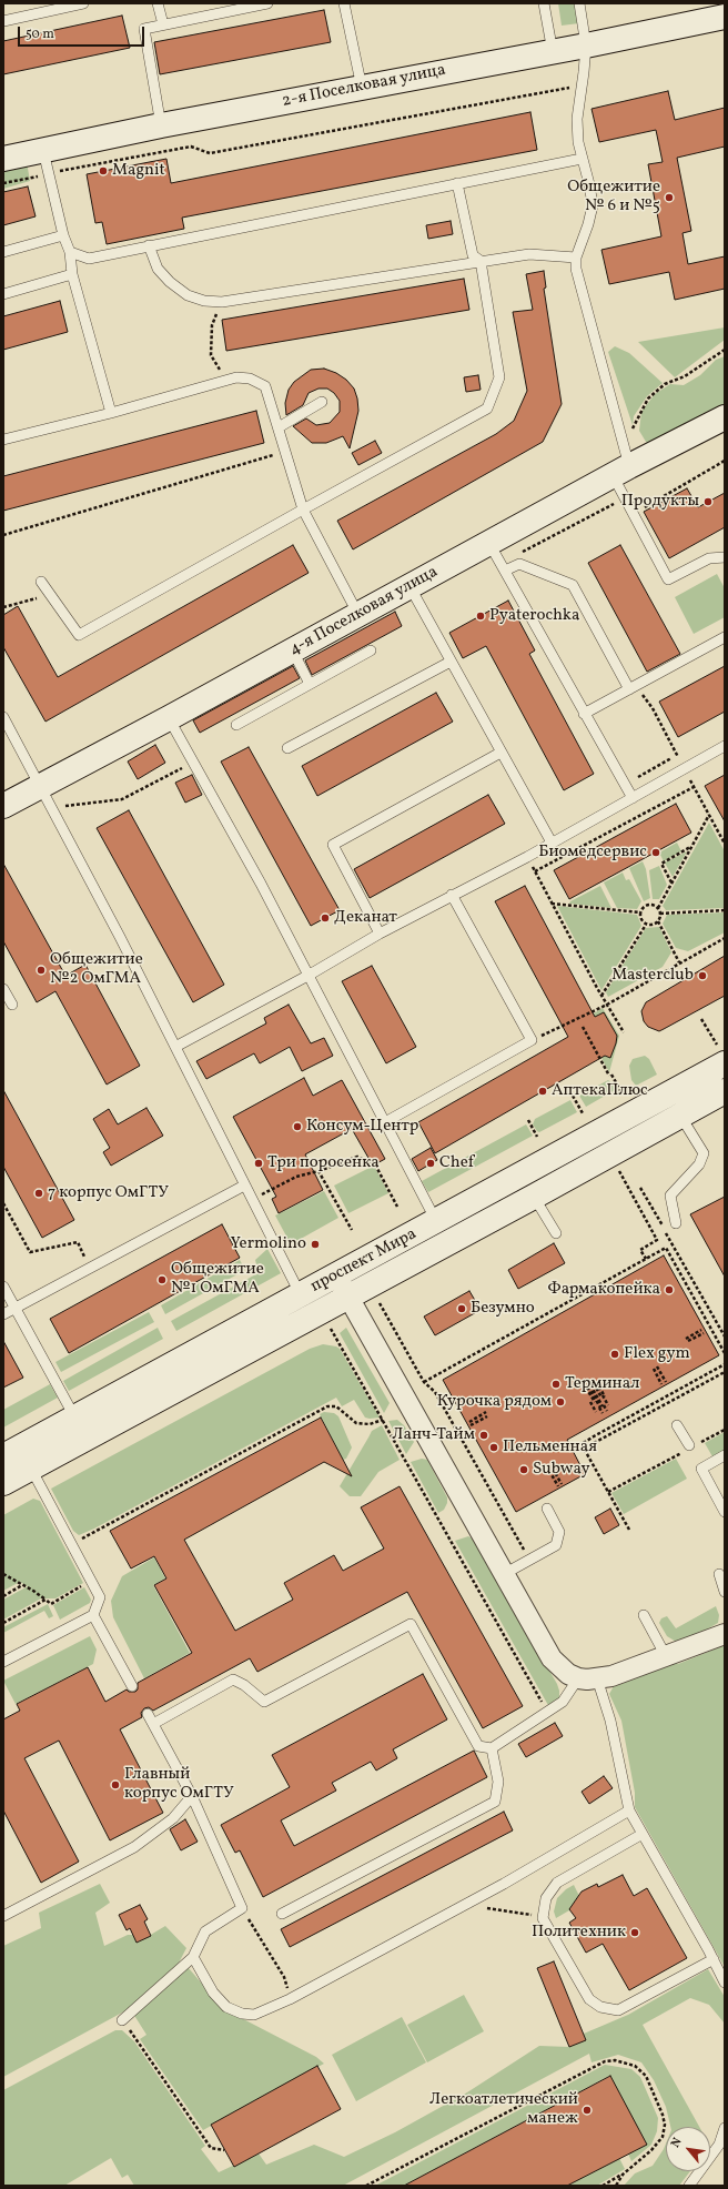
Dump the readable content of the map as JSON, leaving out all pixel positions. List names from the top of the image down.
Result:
{
  "streets": {
    "main road": ["2-я Поселковая улица", "4-я Поселковая улица", "проспект Мира"]
  },
  "places": [
    "Magnit",
    "Общежитие № 6 и №5",
    "Продукты",
    "Pyaterochka",
    "Биомедсервис",
    "Деканат",
    "Общежитие №2 ОмГМА",
    "Masterclub",
    "АптекаПлюс",
    "Консум-Центр",
    "Три поросенка",
    "Chef",
    "7 корпус ОмГТУ",
    "Yermolino",
    "Общежитие №1 ОмГМА",
    "Фармакопейка",
    "Безумно",
    "Flex gym",
    "Терминал",
    "Курочка рядом",
    "Ланч-Тайм",
    "Пельменная",
    "Subway",
    "Главный корпус ОмГТУ",
    "Политехник",
    "Легкоатлетический манеж"
  ],
  "scale_bar": "50 m",
  "north": "top left"
}
